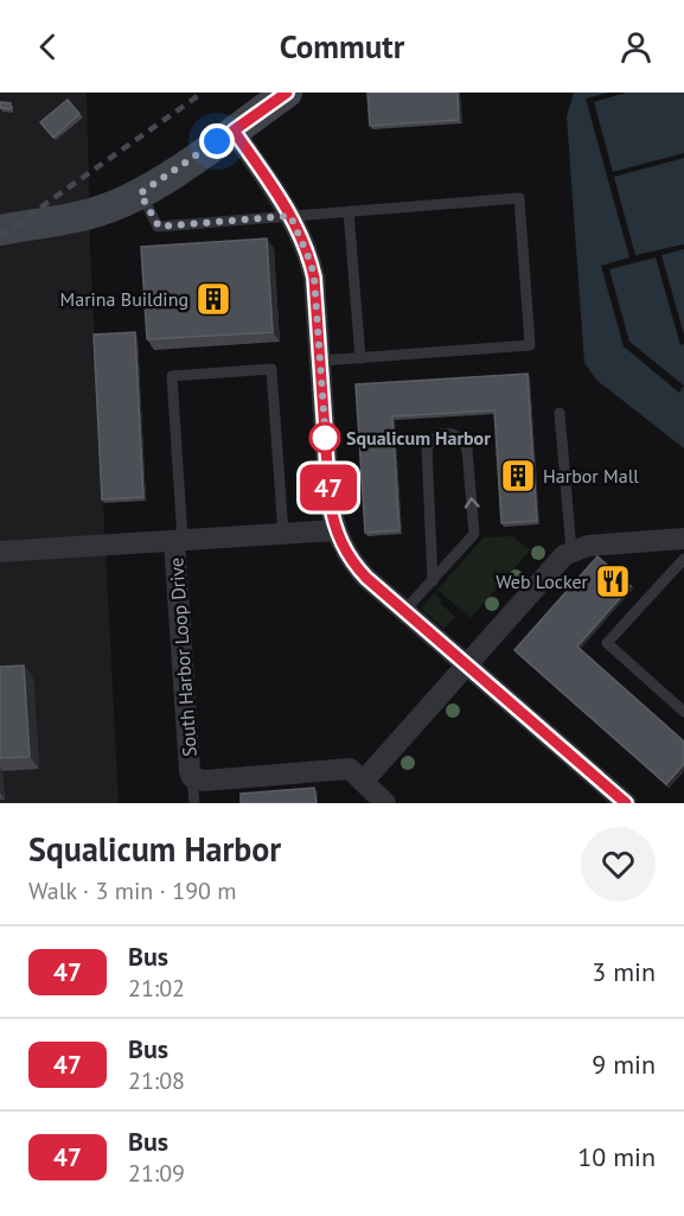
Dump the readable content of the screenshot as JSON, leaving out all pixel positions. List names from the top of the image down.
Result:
{
  "streets": {
    "street": ["South Harbor Loop Drive"]
  },
  "places": {
    "building": ["Marina Building", "Harbor Mall"],
    "other": ["Squalicum Harbor"],
    "restaurant": ["Web Locker"]
  },
  "lines": ["bus line 47"],
  "page": {
    "header": "Commutr",
    "on_map": "47",
    "heading": ["Squalicum Harbor", "Walk · 3 min · 190 m"],
    "list": [
      {
        "mark": "47",
        "name": "Bus",
        "note": "21:02",
        "value": "3 min"
      },
      {
        "mark": "47",
        "name": "Bus",
        "note": "21:08",
        "value": "9 min"
      },
      {
        "mark": "47",
        "name": "Bus",
        "note": "21:09",
        "value": "10 min"
      }
    ]
  }
}
